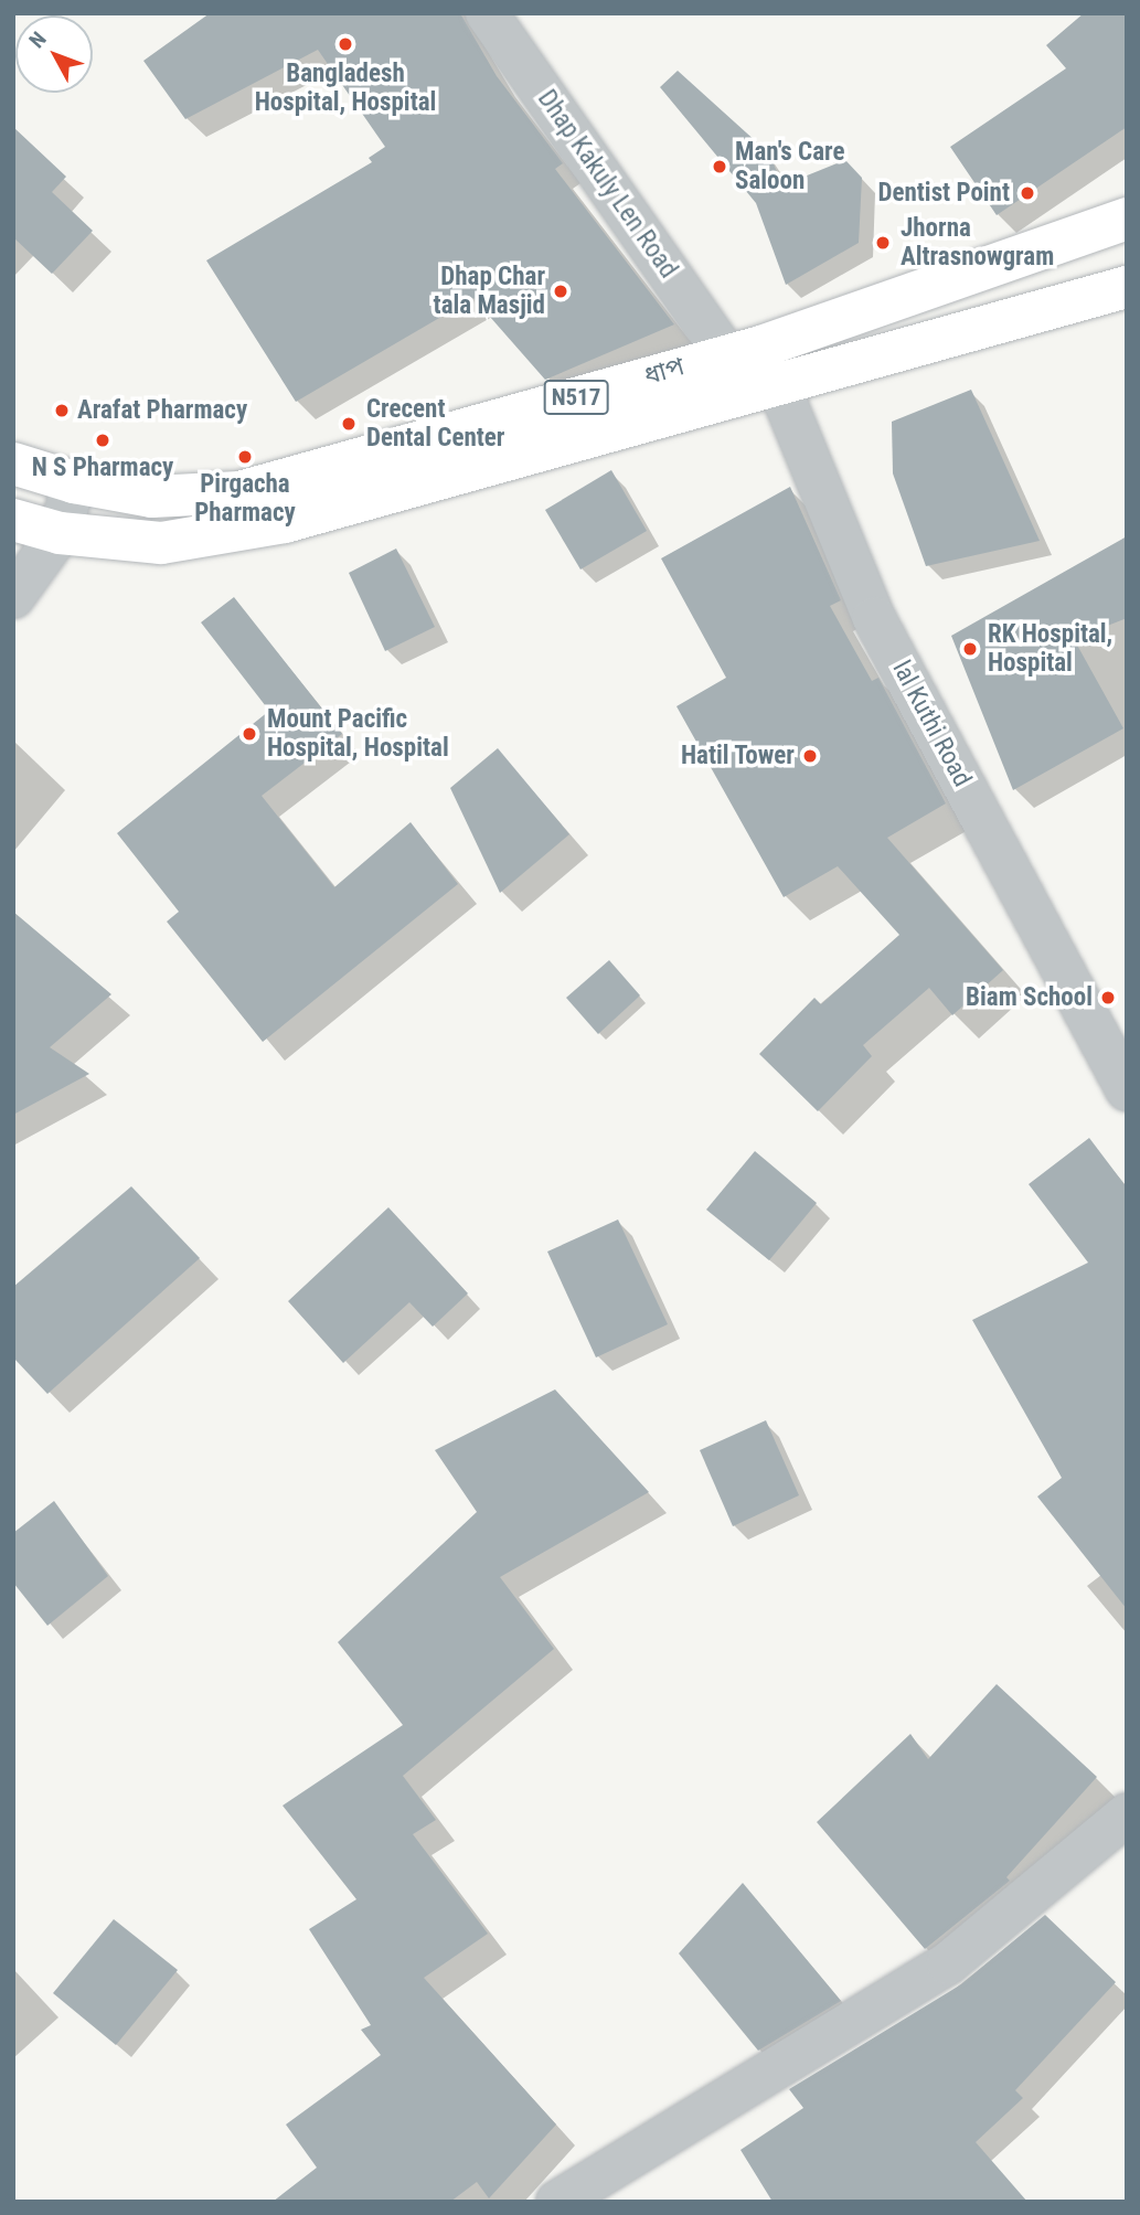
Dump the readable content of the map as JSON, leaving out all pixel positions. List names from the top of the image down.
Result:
{
  "streets": {
    "highway": ["ধাপ", "N517"],
    "street": ["Dhap Kakuly Len Road", "lal Kuthi Road"]
  },
  "crossings": [
    ["Dhap Kakuly Len Road", "ধাপ"],
    ["Dhap Kakuly Len Road", "lal Kuthi Road"],
    ["ধাপ", "lal Kuthi Road"]
  ],
  "places": [
    "Bangladesh Hospital, Hospital",
    "Man's Care Saloon",
    "Dentist Point",
    "Jhorna Altrasnowgram",
    "Dhap Char tala Masjid",
    "Arafat Pharmacy",
    "Crecent Dental Center",
    "N S Pharmacy",
    "Pirgacha Pharmacy",
    "RK Hospital, Hospital",
    "Mount Pacific Hospital, Hospital",
    "Hatil Tower",
    "Biam School"
  ],
  "north": "top left"
}
